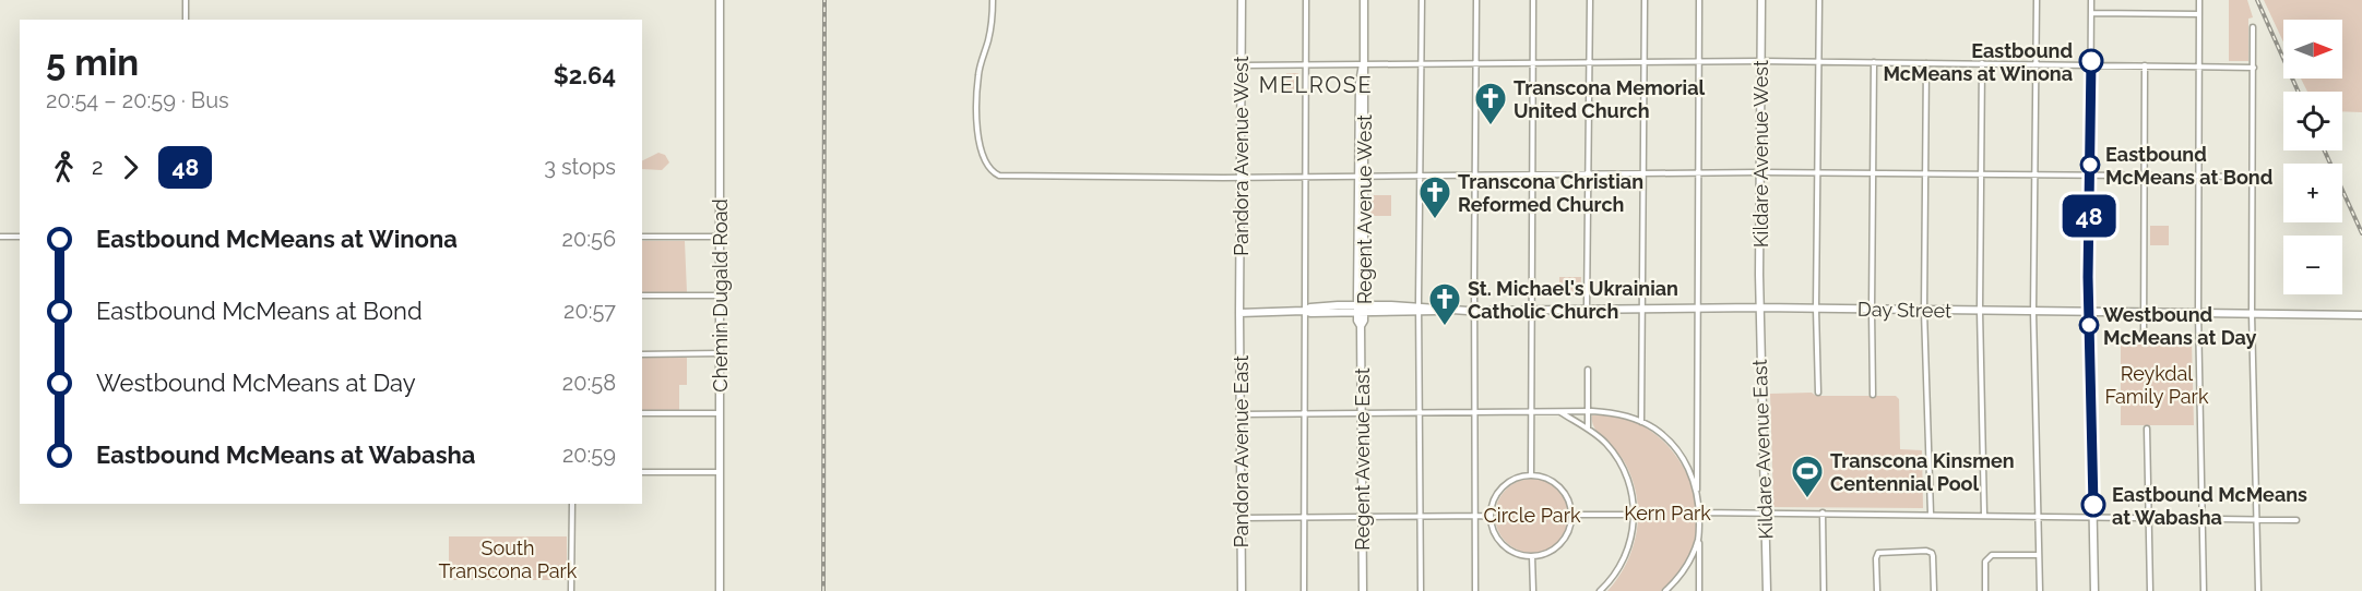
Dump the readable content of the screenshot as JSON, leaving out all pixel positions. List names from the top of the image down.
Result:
{
  "streets": {
    "street": [
      "Kildare Avenue West",
      "Pandora Avenue West",
      "Regent Avenue West",
      "Chemin Dugald Road",
      "Day Street",
      "Kildare Avenue East",
      "Pandora Avenue East",
      "Regent Avenue East"
    ]
  },
  "crossings": [
    ["Kildare Avenue West", "Day Street"],
    ["Kildare Avenue West", "Kildare Avenue East"],
    ["Pandora Avenue West", "Day Street"],
    ["Pandora Avenue West", "Pandora Avenue East"],
    ["Regent Avenue West", "Day Street"],
    ["Regent Avenue West", "Regent Avenue East"],
    ["Day Street", "Kildare Avenue East"],
    ["Day Street", "Pandora Avenue East"]
  ],
  "districts": ["MELROSE"],
  "parks": [
    "Reykdal Family Park",
    "Kern Park",
    "Circle Park",
    "South Transcona Park"
  ],
  "places": {
    "other": [
      "Eastbound McMeans at Winona",
      "Eastbound McMeans at Bond",
      "Westbound McMeans at Day",
      "Eastbound McMeans at Wabasha"
    ],
    "church": ["Transcona Memorial United Church", "Transcona Christian Reformed Church", "St. Michael's Ukrainian Catholic Church"],
    "sports": ["Transcona Kinsmen Centennial Pool"]
  },
  "lines": ["bus line 48"],
  "north": "right",
  "page": {
    "on_map": "48",
    "map_buttons": ["+", "−"],
    "heading": ["5 min", "20:54 – 20:59 · Bus", "$2.64"],
    "legs": ["2", "48", "3 stops"],
    "list": [
      {
        "name": "Eastbound McMeans at Winona",
        "value": "20:56"
      },
      {
        "name": "Eastbound McMeans at Bond",
        "value": "20:57"
      },
      {
        "name": "Westbound McMeans at Day",
        "value": "20:58"
      },
      {
        "name": "Eastbound McMeans at Wabasha",
        "value": "20:59"
      }
    ]
  }
}
